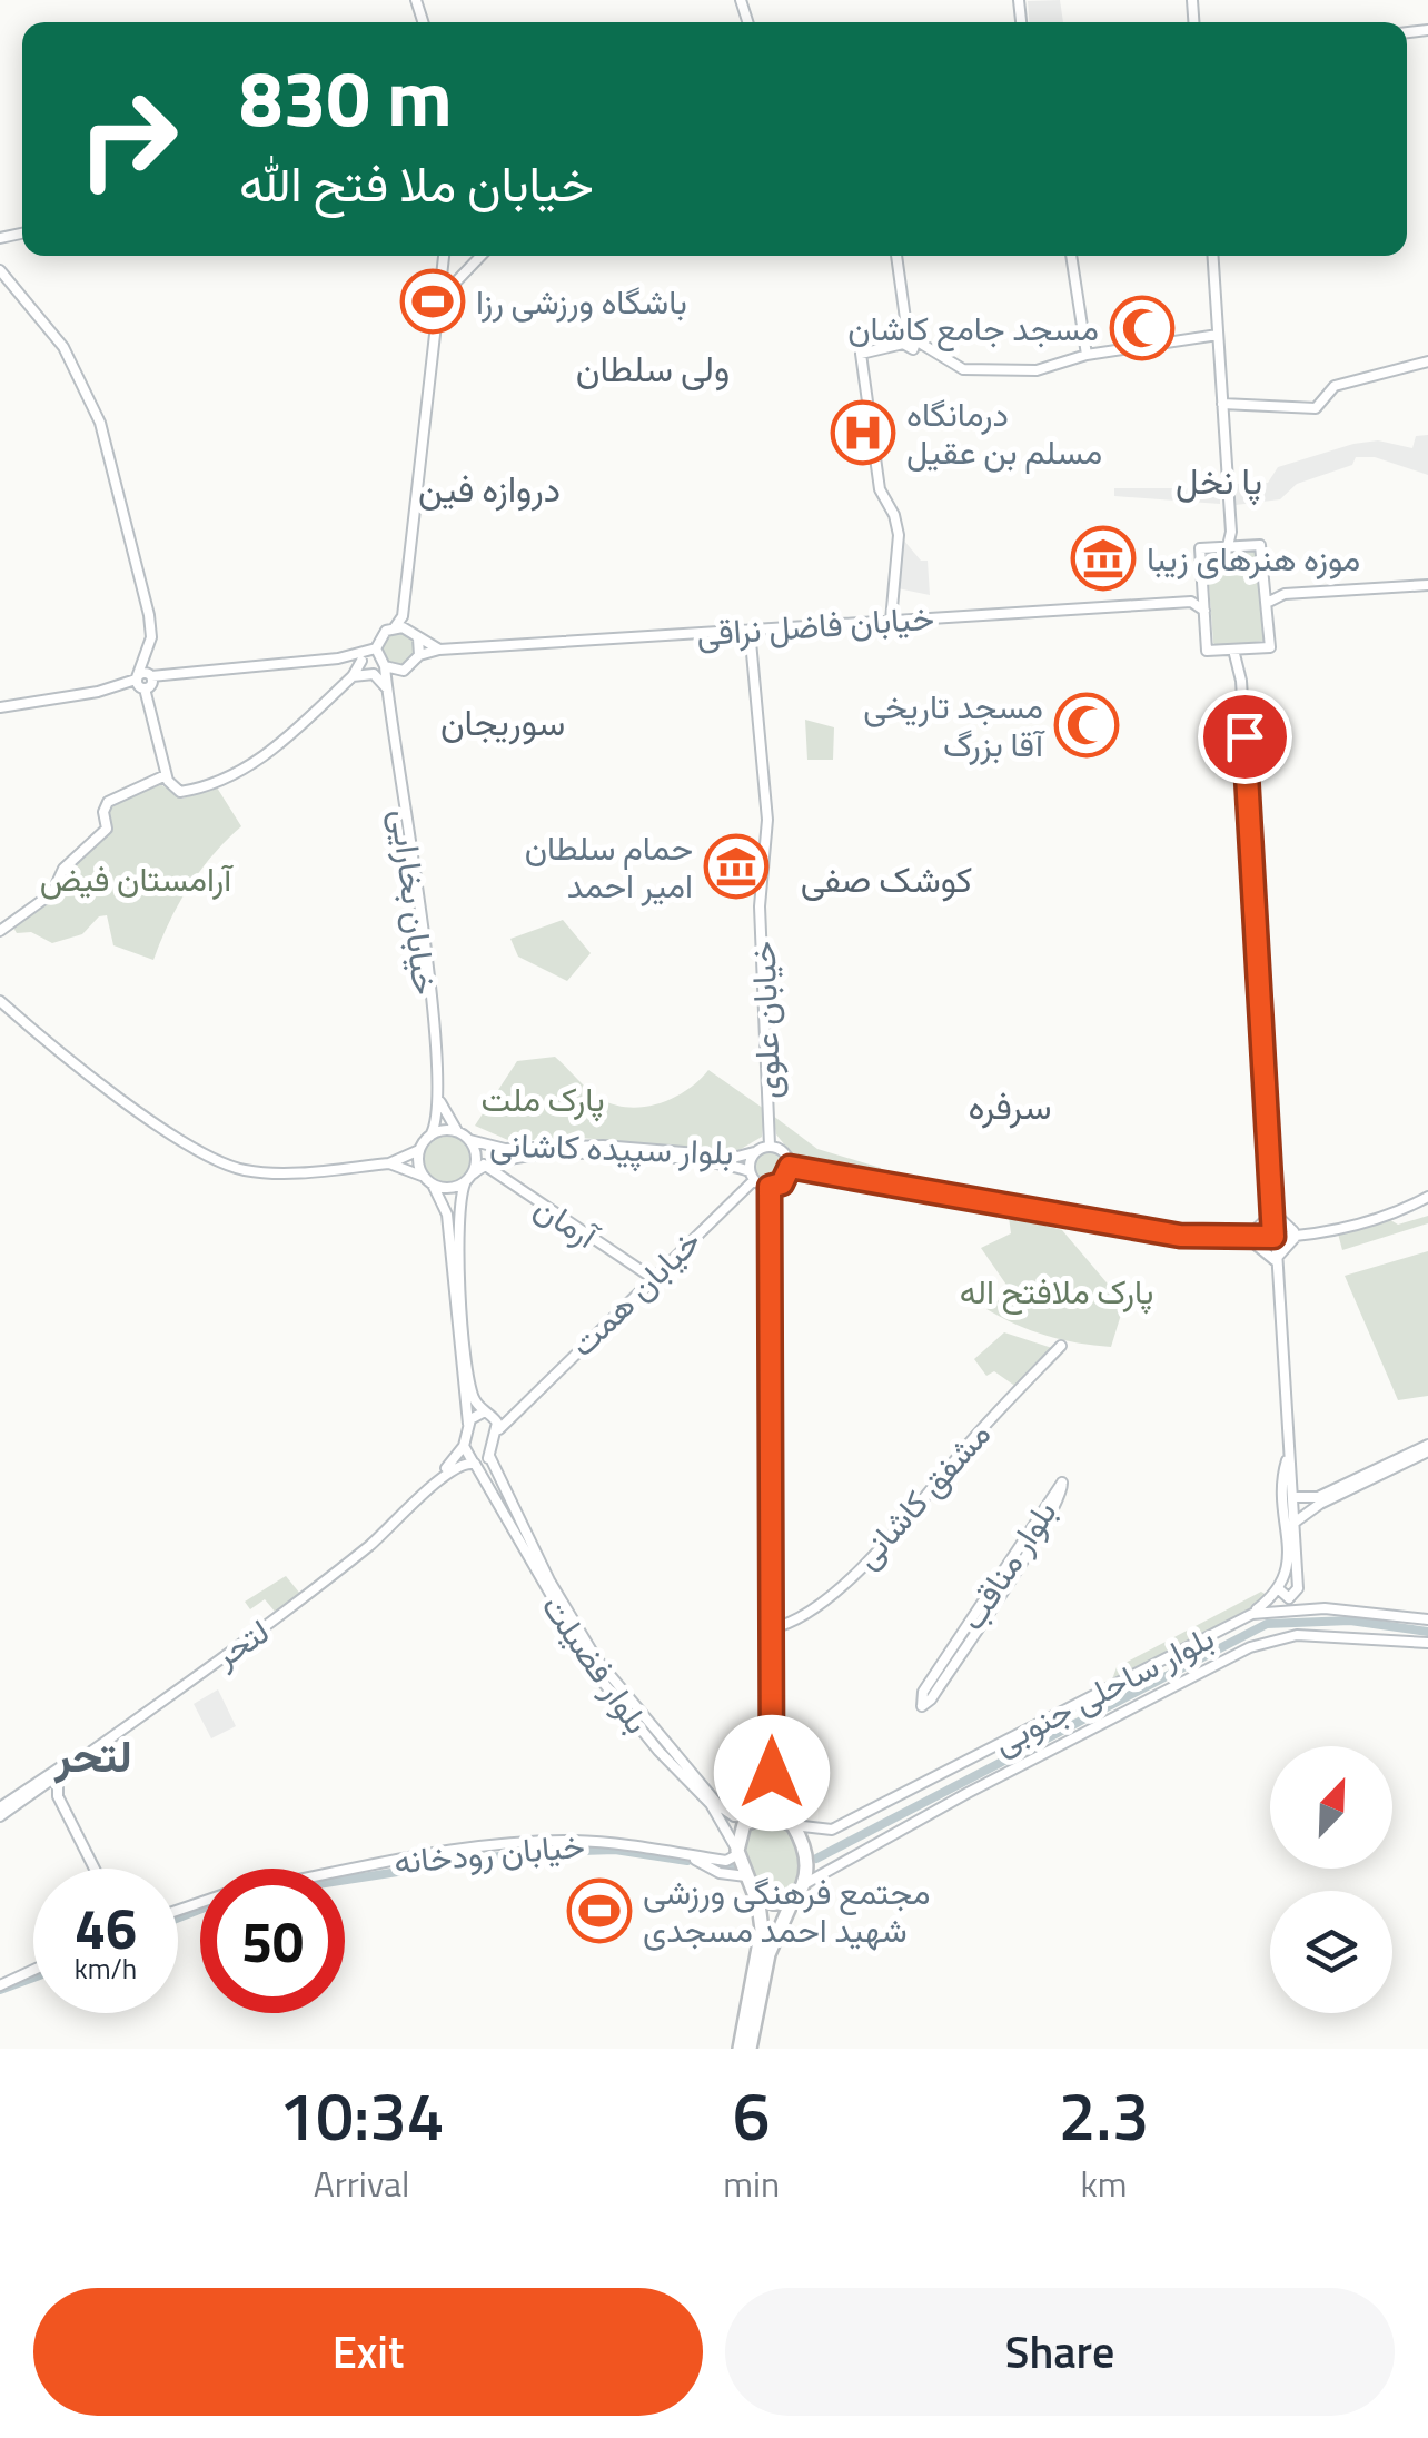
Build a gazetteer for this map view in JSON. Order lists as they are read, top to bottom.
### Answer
{
  "streets": {
    "main road": [
      "خیابان فاضل نراقی",
      "خیابان بخارایی",
      "خیابان علوی",
      "بلوار سپیده کاشانی",
      "آرمان",
      "خیابان همت",
      "مشفق کاشانی",
      "بلوار مناقب",
      "لتحر",
      "بلوار فضیلت",
      "بلوار ساحلی جنوبی",
      "خیابان رودخانه"
    ]
  },
  "crossings": [
    ["خیابان فاضل نراقی", "خیابان بخارایی"],
    ["خیابان فاضل نراقی", "خیابان علوی"],
    ["خیابان بخارایی", "بلوار سپیده کاشانی"],
    ["خیابان علوی", "بلوار سپیده کاشانی"],
    ["خیابان علوی", "خیابان همت"],
    ["بلوار سپیده کاشانی", "آرمان"],
    ["بلوار سپیده کاشانی", "خیابان همت"],
    ["آرمان", "خیابان همت"],
    ["لتحر", "بلوار فضیلت"],
    ["بلوار فضیلت", "بلوار ساحلی جنوبی"]
  ],
  "districts": [
    "ولی سلطان",
    "پا نخل",
    "دروازه فین",
    "سوریجان",
    "کوشک صفی",
    "سرفره",
    "لتحر"
  ],
  "parks": ["آرامستان فیض", "پارک ملت", "پارک ملافتح اله"],
  "places": {
    "sports": ["باشگاه ورزشی رزا", "مجتمع فرهنگی ورزشی شهید احمد مسجدی"],
    "mosque": ["مسجد جامع کاشان", "مسجد تاریخی آقا بزرگ"],
    "hospital": ["درمانگاه مسلم بن عقیل"],
    "museum": ["موزه هنرهای زیبا", "حمام سلطان امیر احمد"]
  },
  "north": "top right",
  "page": {
    "turn": ["830 m", "خیابان ملا فتح الله"],
    "speed": "46 km/h",
    "limit": "50",
    "eta": [
      "10:34",
      "Arrival",
      "6",
      "min",
      "2.3",
      "km"
    ],
    "buttons": ["Exit", "Share"]
  }
}
